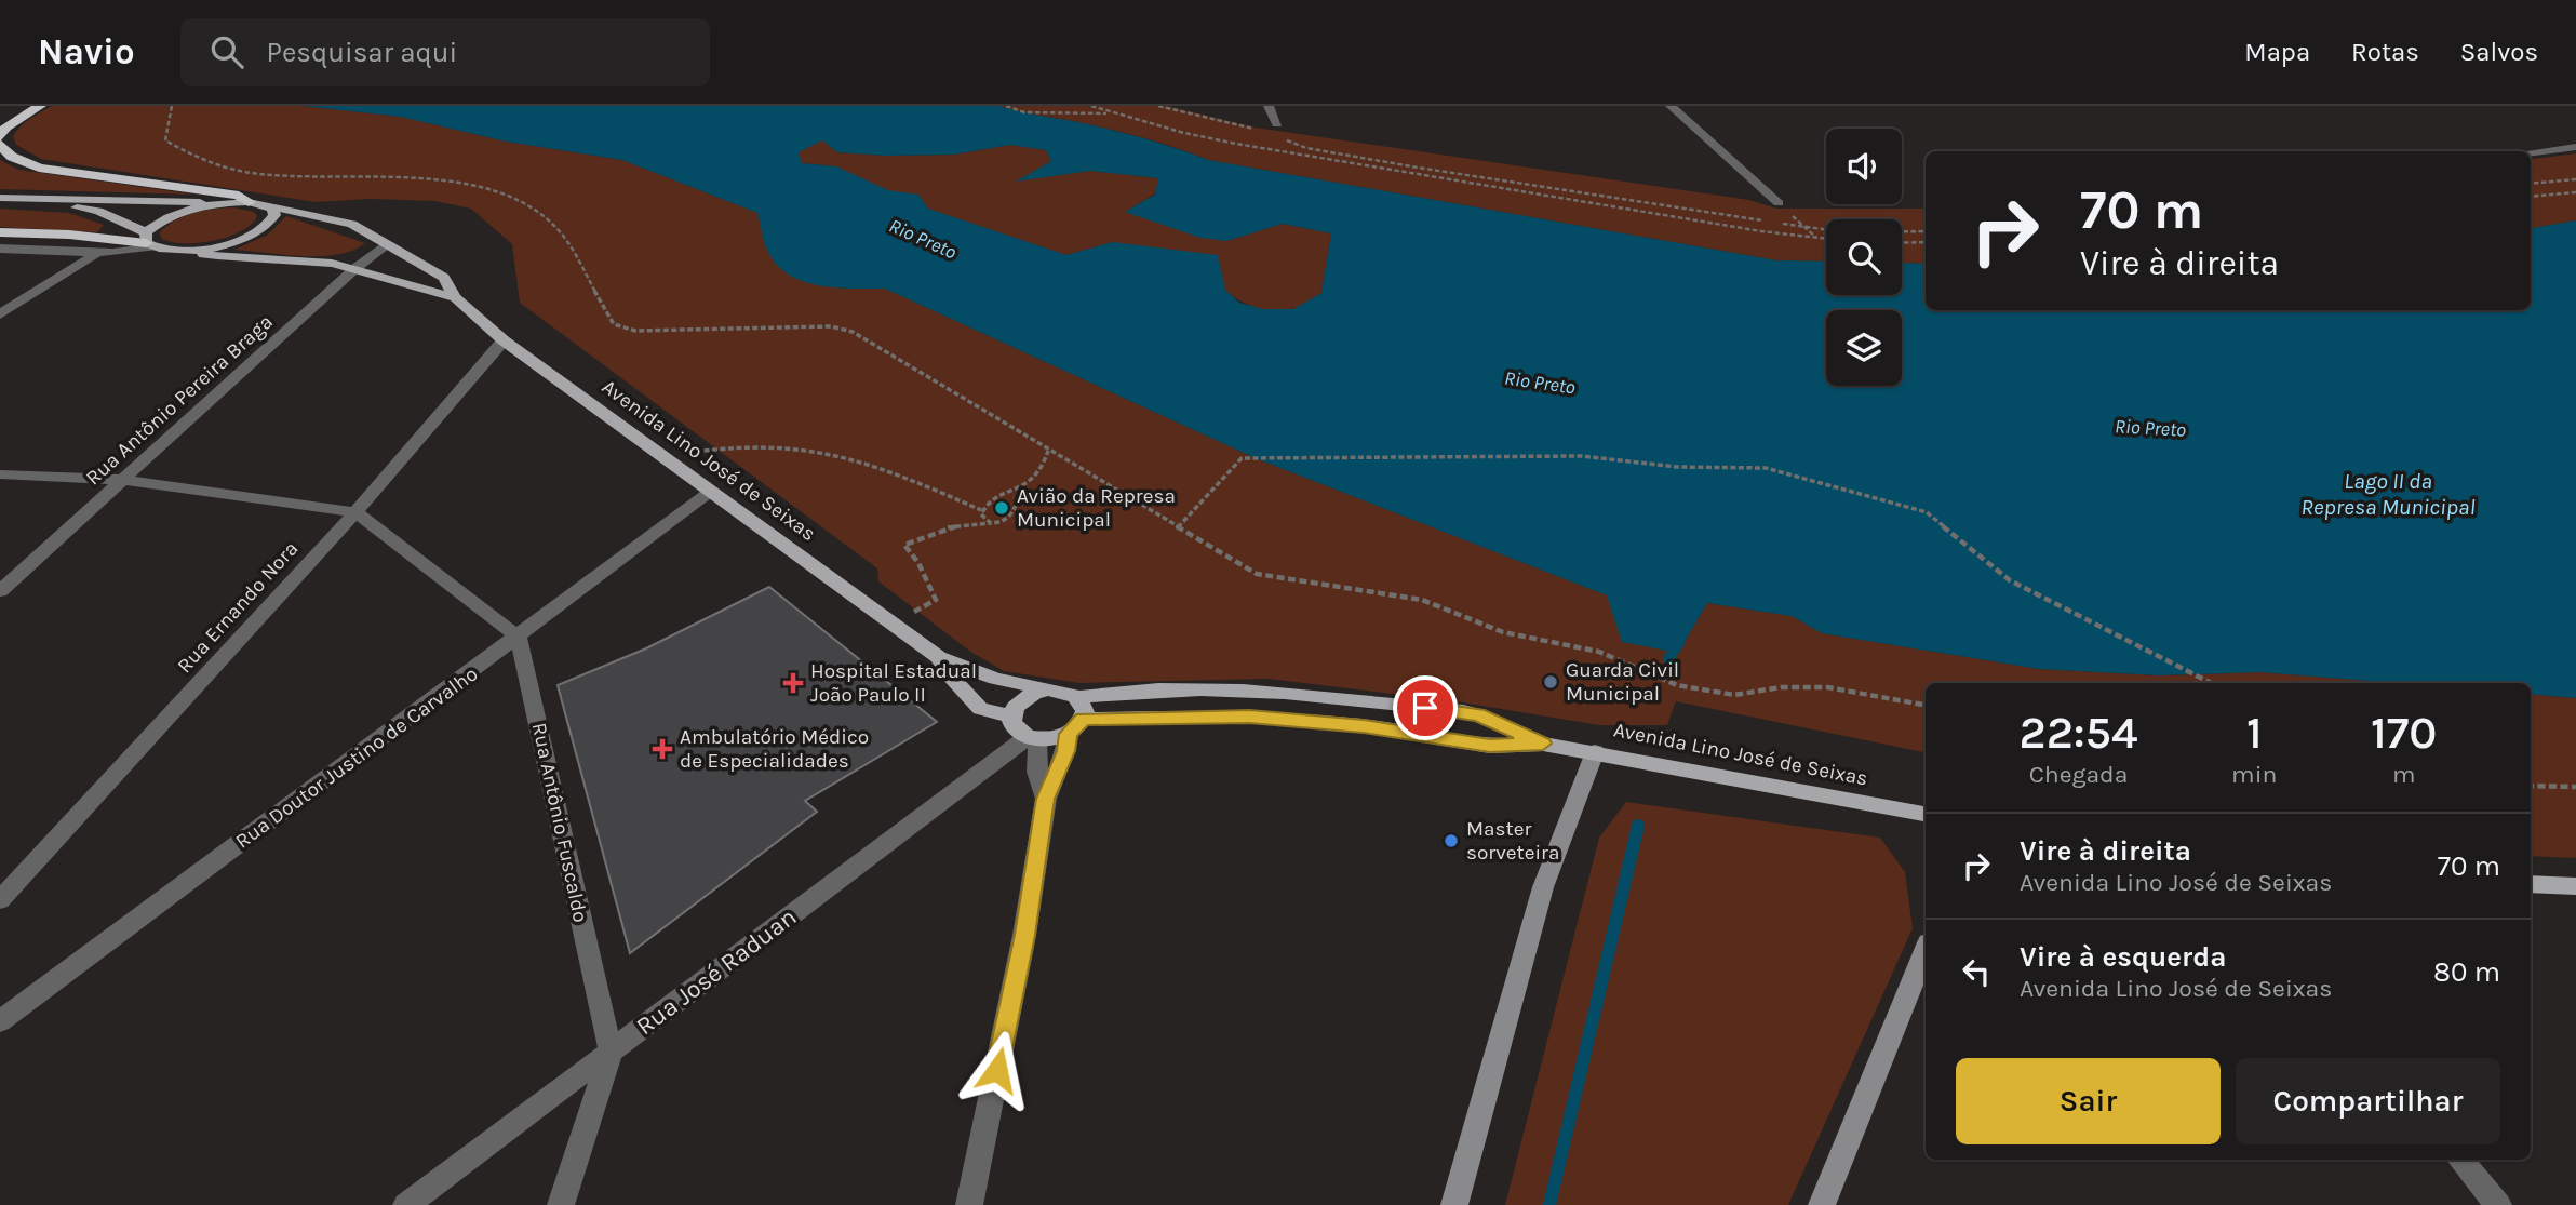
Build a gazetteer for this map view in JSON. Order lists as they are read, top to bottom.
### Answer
{
  "streets": {
    "main road": ["Avenida Lino José de Seixas"],
    "street": [
      "Rua Antônio Pereira Braga",
      "Rua Ernando Nora",
      "Rua Doutor Justino de Carvalho",
      "Rua Antônio Fuscaldo",
      "Rua José Raduan"
    ]
  },
  "crossings": [
    ["Rua Antônio Pereira Braga", "Avenida Lino José de Seixas"],
    ["Avenida Lino José de Seixas", "Rua Ernando Nora"],
    ["Avenida Lino José de Seixas", "Rua Doutor Justino de Carvalho"],
    ["Avenida Lino José de Seixas", "Rua José Raduan"],
    ["Rua Doutor Justino de Carvalho", "Rua Antônio Fuscaldo"],
    ["Rua Antônio Fuscaldo", "Rua José Raduan"]
  ],
  "water": ["Rio Preto", "Lago II da Represa Municipal"],
  "places": {
    "other": ["Avião da Represa Municipal", "Guarda Civil Municipal", "Master sorveteira"],
    "health": ["Hospital Estadual João Paulo II", "Ambulatório Médico de Especialidades"]
  },
  "page": {
    "header": "Navio",
    "search": "Pesquisar aqui",
    "nav": ["Mapa", "Rotas", "Salvos"],
    "turn": ["70 m", "Vire à direita"],
    "eta": [
      "22:54",
      "Chegada",
      "1",
      "min",
      "170",
      "m"
    ],
    "list": [
      {
        "name": "Vire à direita",
        "note": "Avenida Lino José de Seixas",
        "value": "70 m"
      },
      {
        "name": "Vire à esquerda",
        "note": "Avenida Lino José de Seixas",
        "value": "80 m"
      }
    ],
    "buttons": ["Sair", "Compartilhar"]
  }
}
